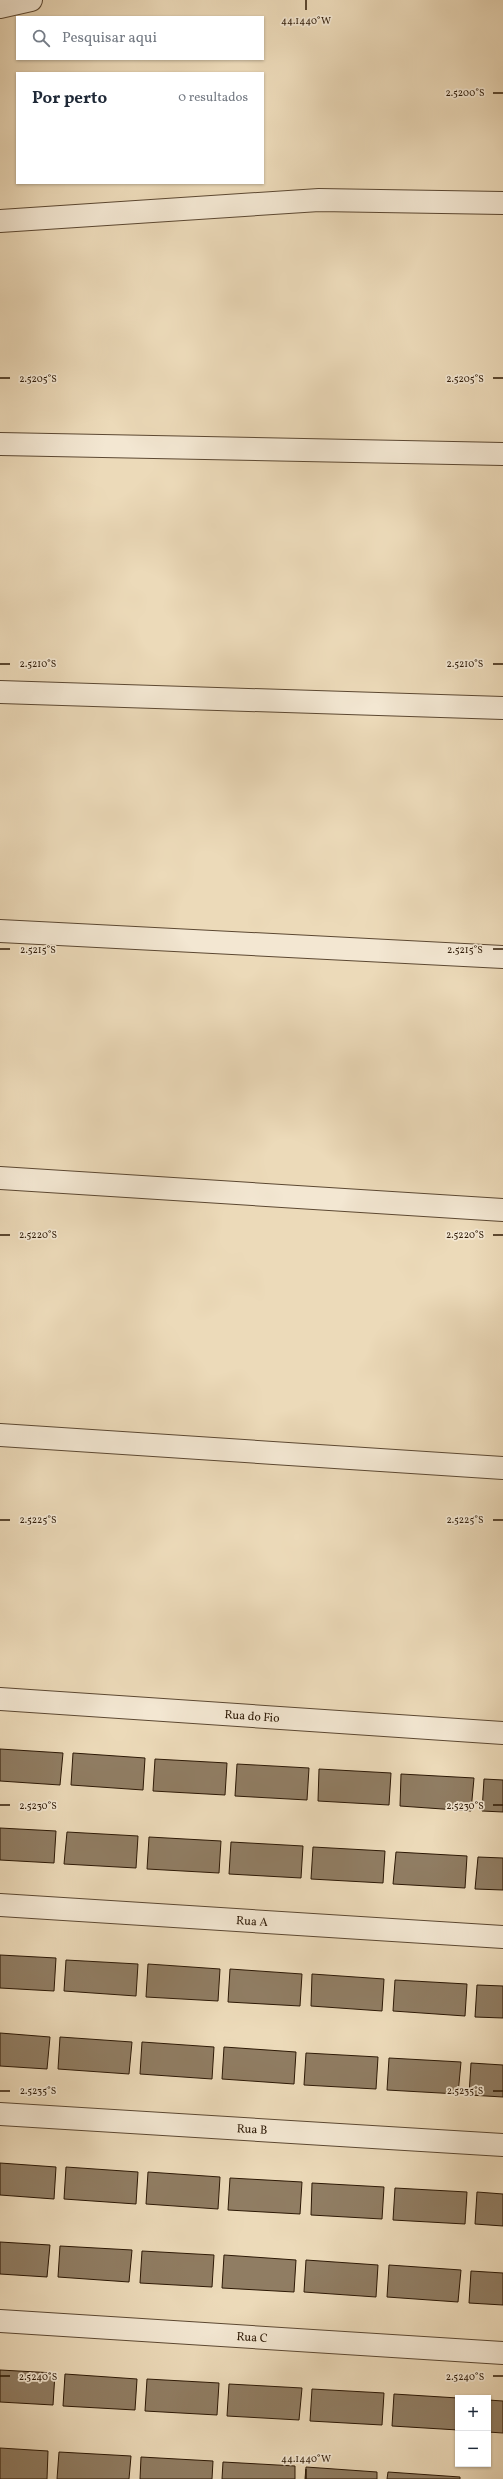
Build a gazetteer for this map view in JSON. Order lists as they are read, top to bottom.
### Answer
{
  "streets": {
    "street": [
      "Rua do Fio",
      "Rua A",
      "Rua B",
      "Rua C"
    ]
  },
  "page": {
    "search": "Pesquisar aqui",
    "heading": ["Por perto", "0 resultados"],
    "map_buttons": ["+", "−"]
  },
  "coordinates": [
    "44.1440°W",
    "2.5200°S",
    "2.5205°S",
    "2.5210°S",
    "2.5215°S",
    "2.5220°S",
    "2.5225°S",
    "2.5230°S",
    "2.5235°S",
    "2.5240°S"
  ]
}
